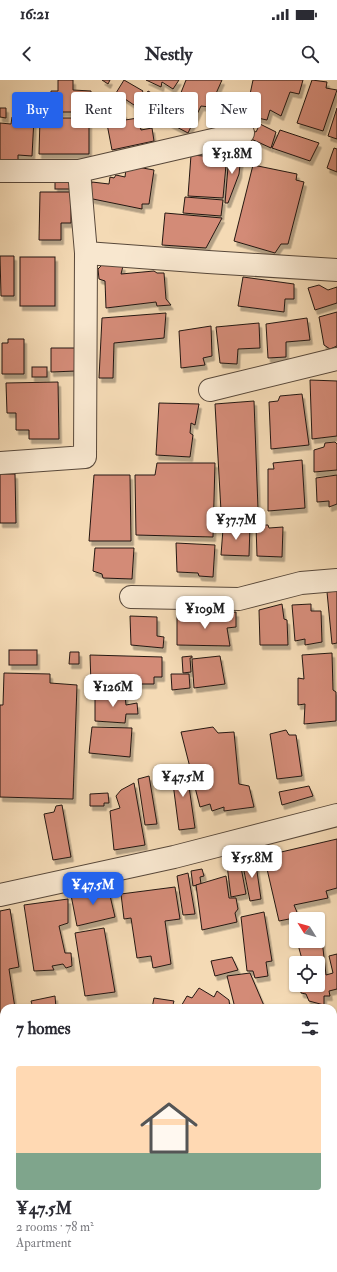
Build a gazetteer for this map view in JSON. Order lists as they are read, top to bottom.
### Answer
{
  "north": "top left",
  "page": {
    "status": "16:21",
    "header": "Nestly",
    "chip": [
      "Buy",
      "Rent",
      "Filters",
      "New"
    ],
    "price": [
      "¥31.8M",
      "¥37.7M",
      "¥109M",
      "¥126M",
      "¥47.5M",
      "¥55.8M",
      "¥47.5M"
    ],
    "heading": "7 homes",
    "list": [
      {
        "name": "¥47.5M",
        "note": "2 rooms · 78 m² · Apartment"
      }
    ]
  }
}
